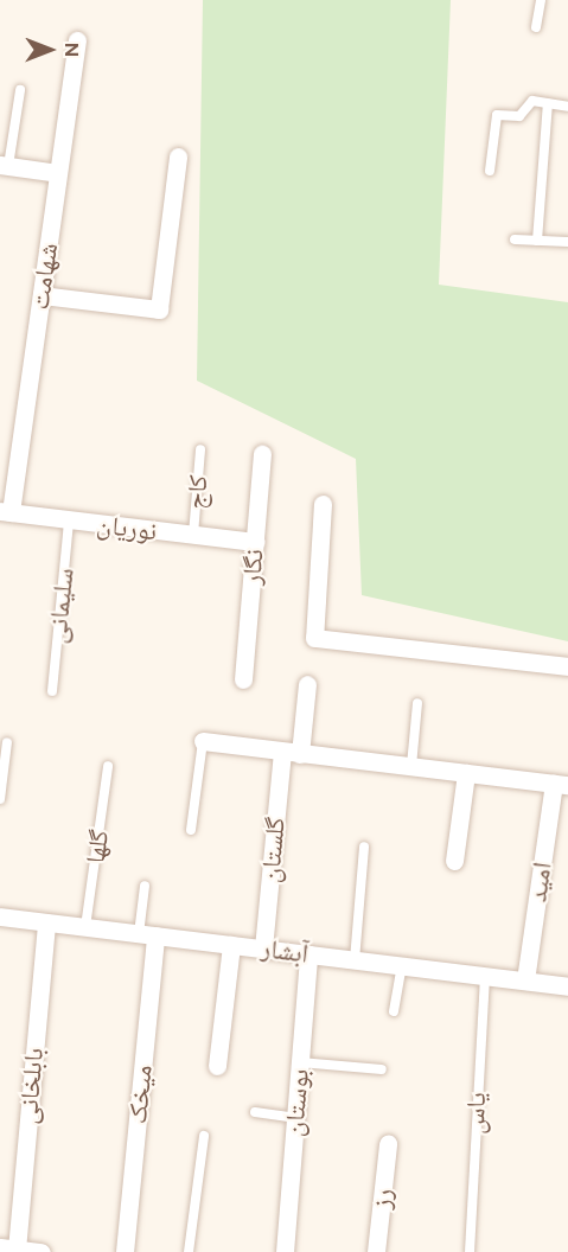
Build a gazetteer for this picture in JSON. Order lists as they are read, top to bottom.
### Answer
{
  "streets": {
    "street": [
      "شهامت",
      "نوریان",
      "نگار",
      "گلستان",
      "امید",
      "آبشار",
      "بابلخانی",
      "میخک",
      "بوستان",
      "رز"
    ],
    "lane": [
      "کاج",
      "سلیمانی",
      "گلها",
      "یاس"
    ]
  },
  "crossings": [
    ["شهامت", "نوریان"],
    ["کاج", "نوریان"],
    ["نوریان", "نگار"],
    ["نوریان", "سلیمانی"],
    ["گلها", "آبشار"],
    ["گلستان", "آبشار"],
    ["امید", "آبشار"],
    ["آبشار", "بابلخانی"],
    ["آبشار", "میخک"],
    ["آبشار", "بوستان"],
    ["آبشار", "یاس"]
  ],
  "north": "right"
}
